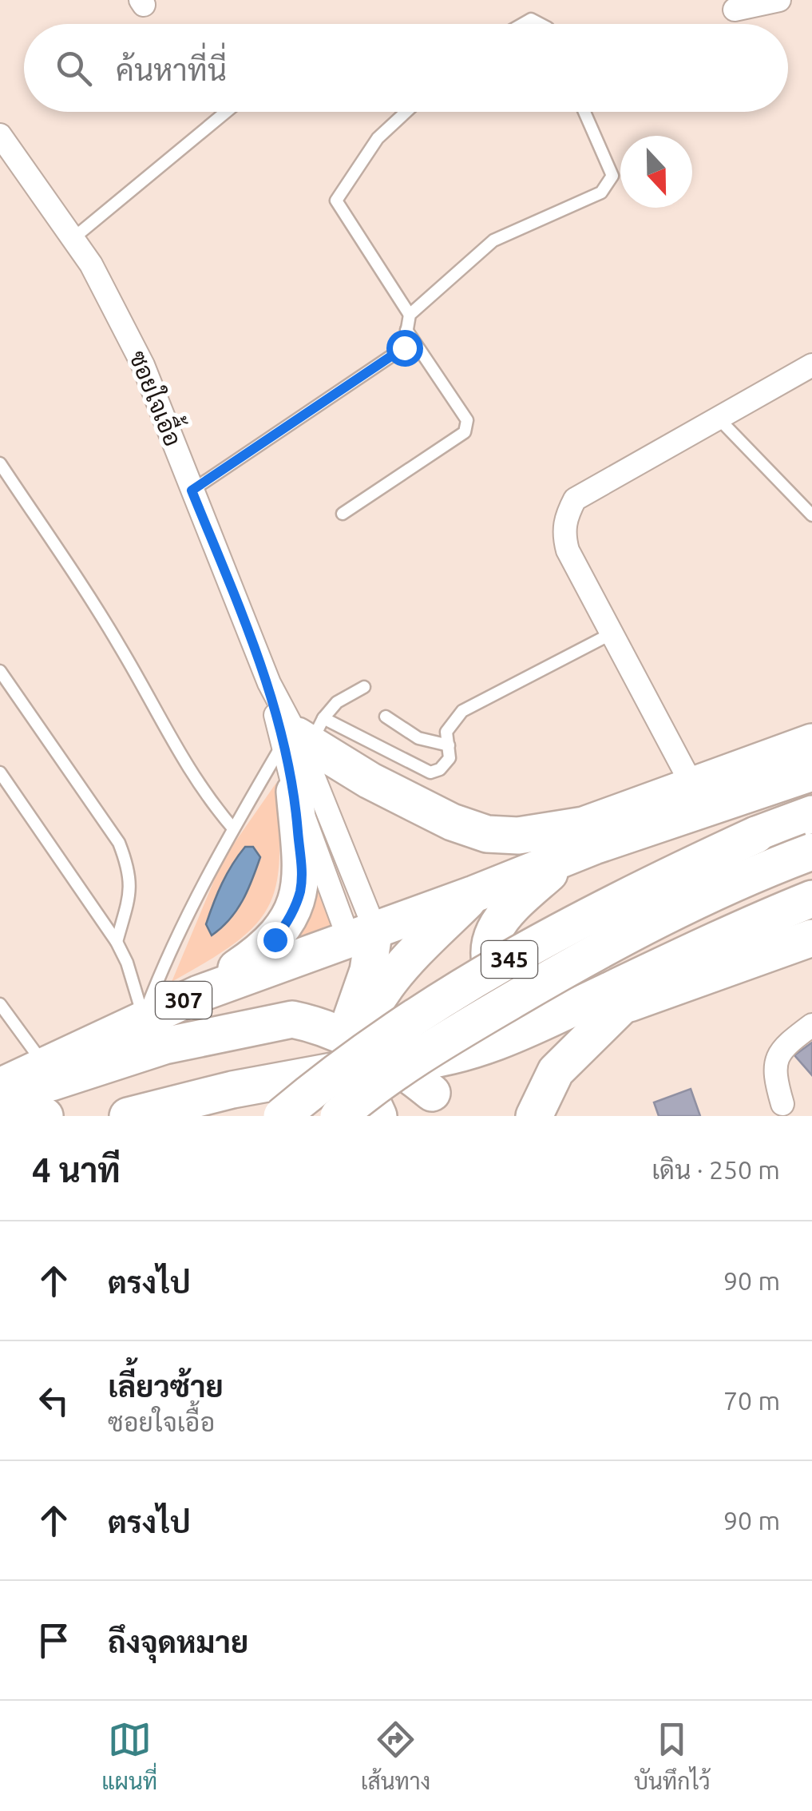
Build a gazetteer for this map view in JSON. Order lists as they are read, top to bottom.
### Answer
{
  "streets": {
    "main road": ["345", "307"],
    "street": ["ซอยใจเอื้อ"]
  },
  "north": "bottom",
  "page": {
    "search": "ค้นหาที่นี่",
    "heading": ["4 นาที", "เดิน · 250 m"],
    "list": [
      ["ตรงไป", "90 m"],
      ["เลี้ยวซ้าย", "ซอยใจเอื้อ", "70 m"],
      ["ตรงไป", "90 m"],
      "ถึงจุดหมาย"
    ],
    "nav": ["แผนที่", "เส้นทาง", "บันทึกไว้"]
  }
}
